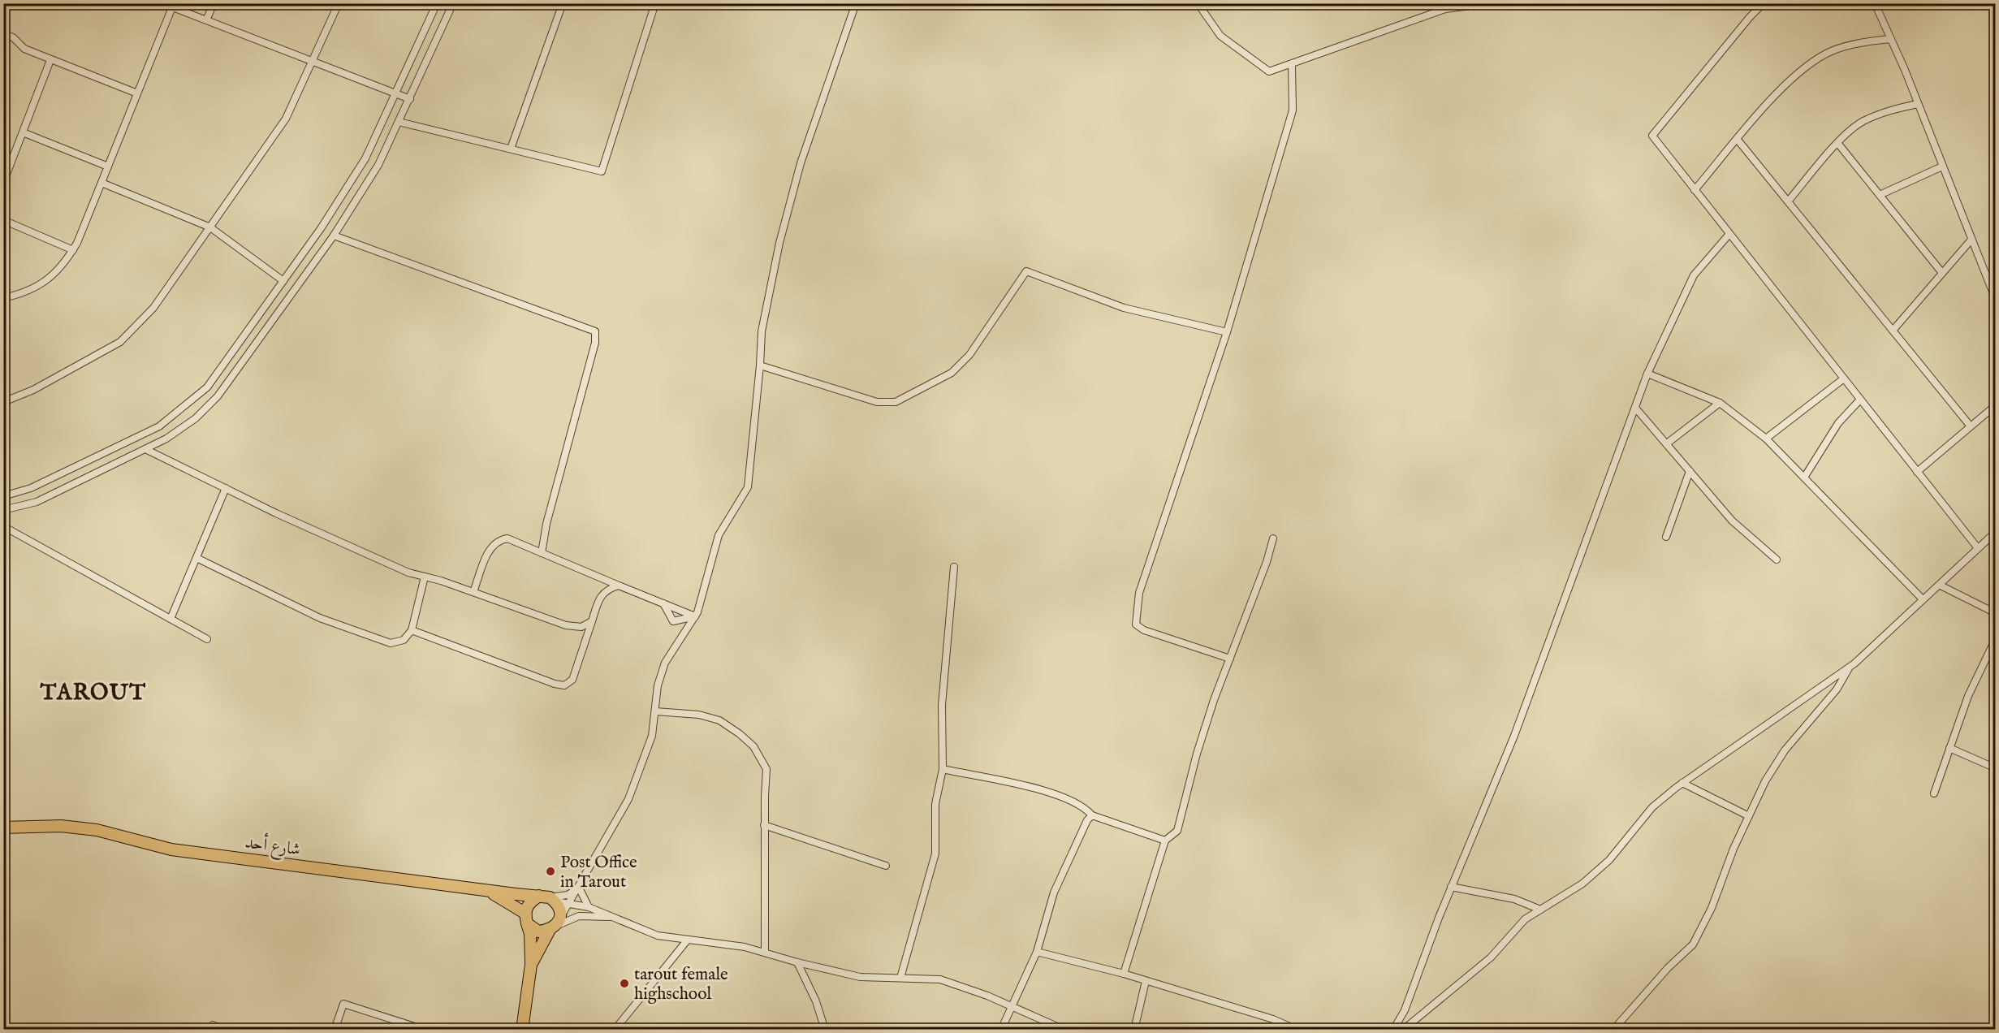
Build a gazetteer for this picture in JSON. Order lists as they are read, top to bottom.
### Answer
{
  "streets": {
    "main road": ["شارع أحد"]
  },
  "districts": ["TAROUT"],
  "places": ["Post Office in Tarout", "tarout female highschool"]
}
